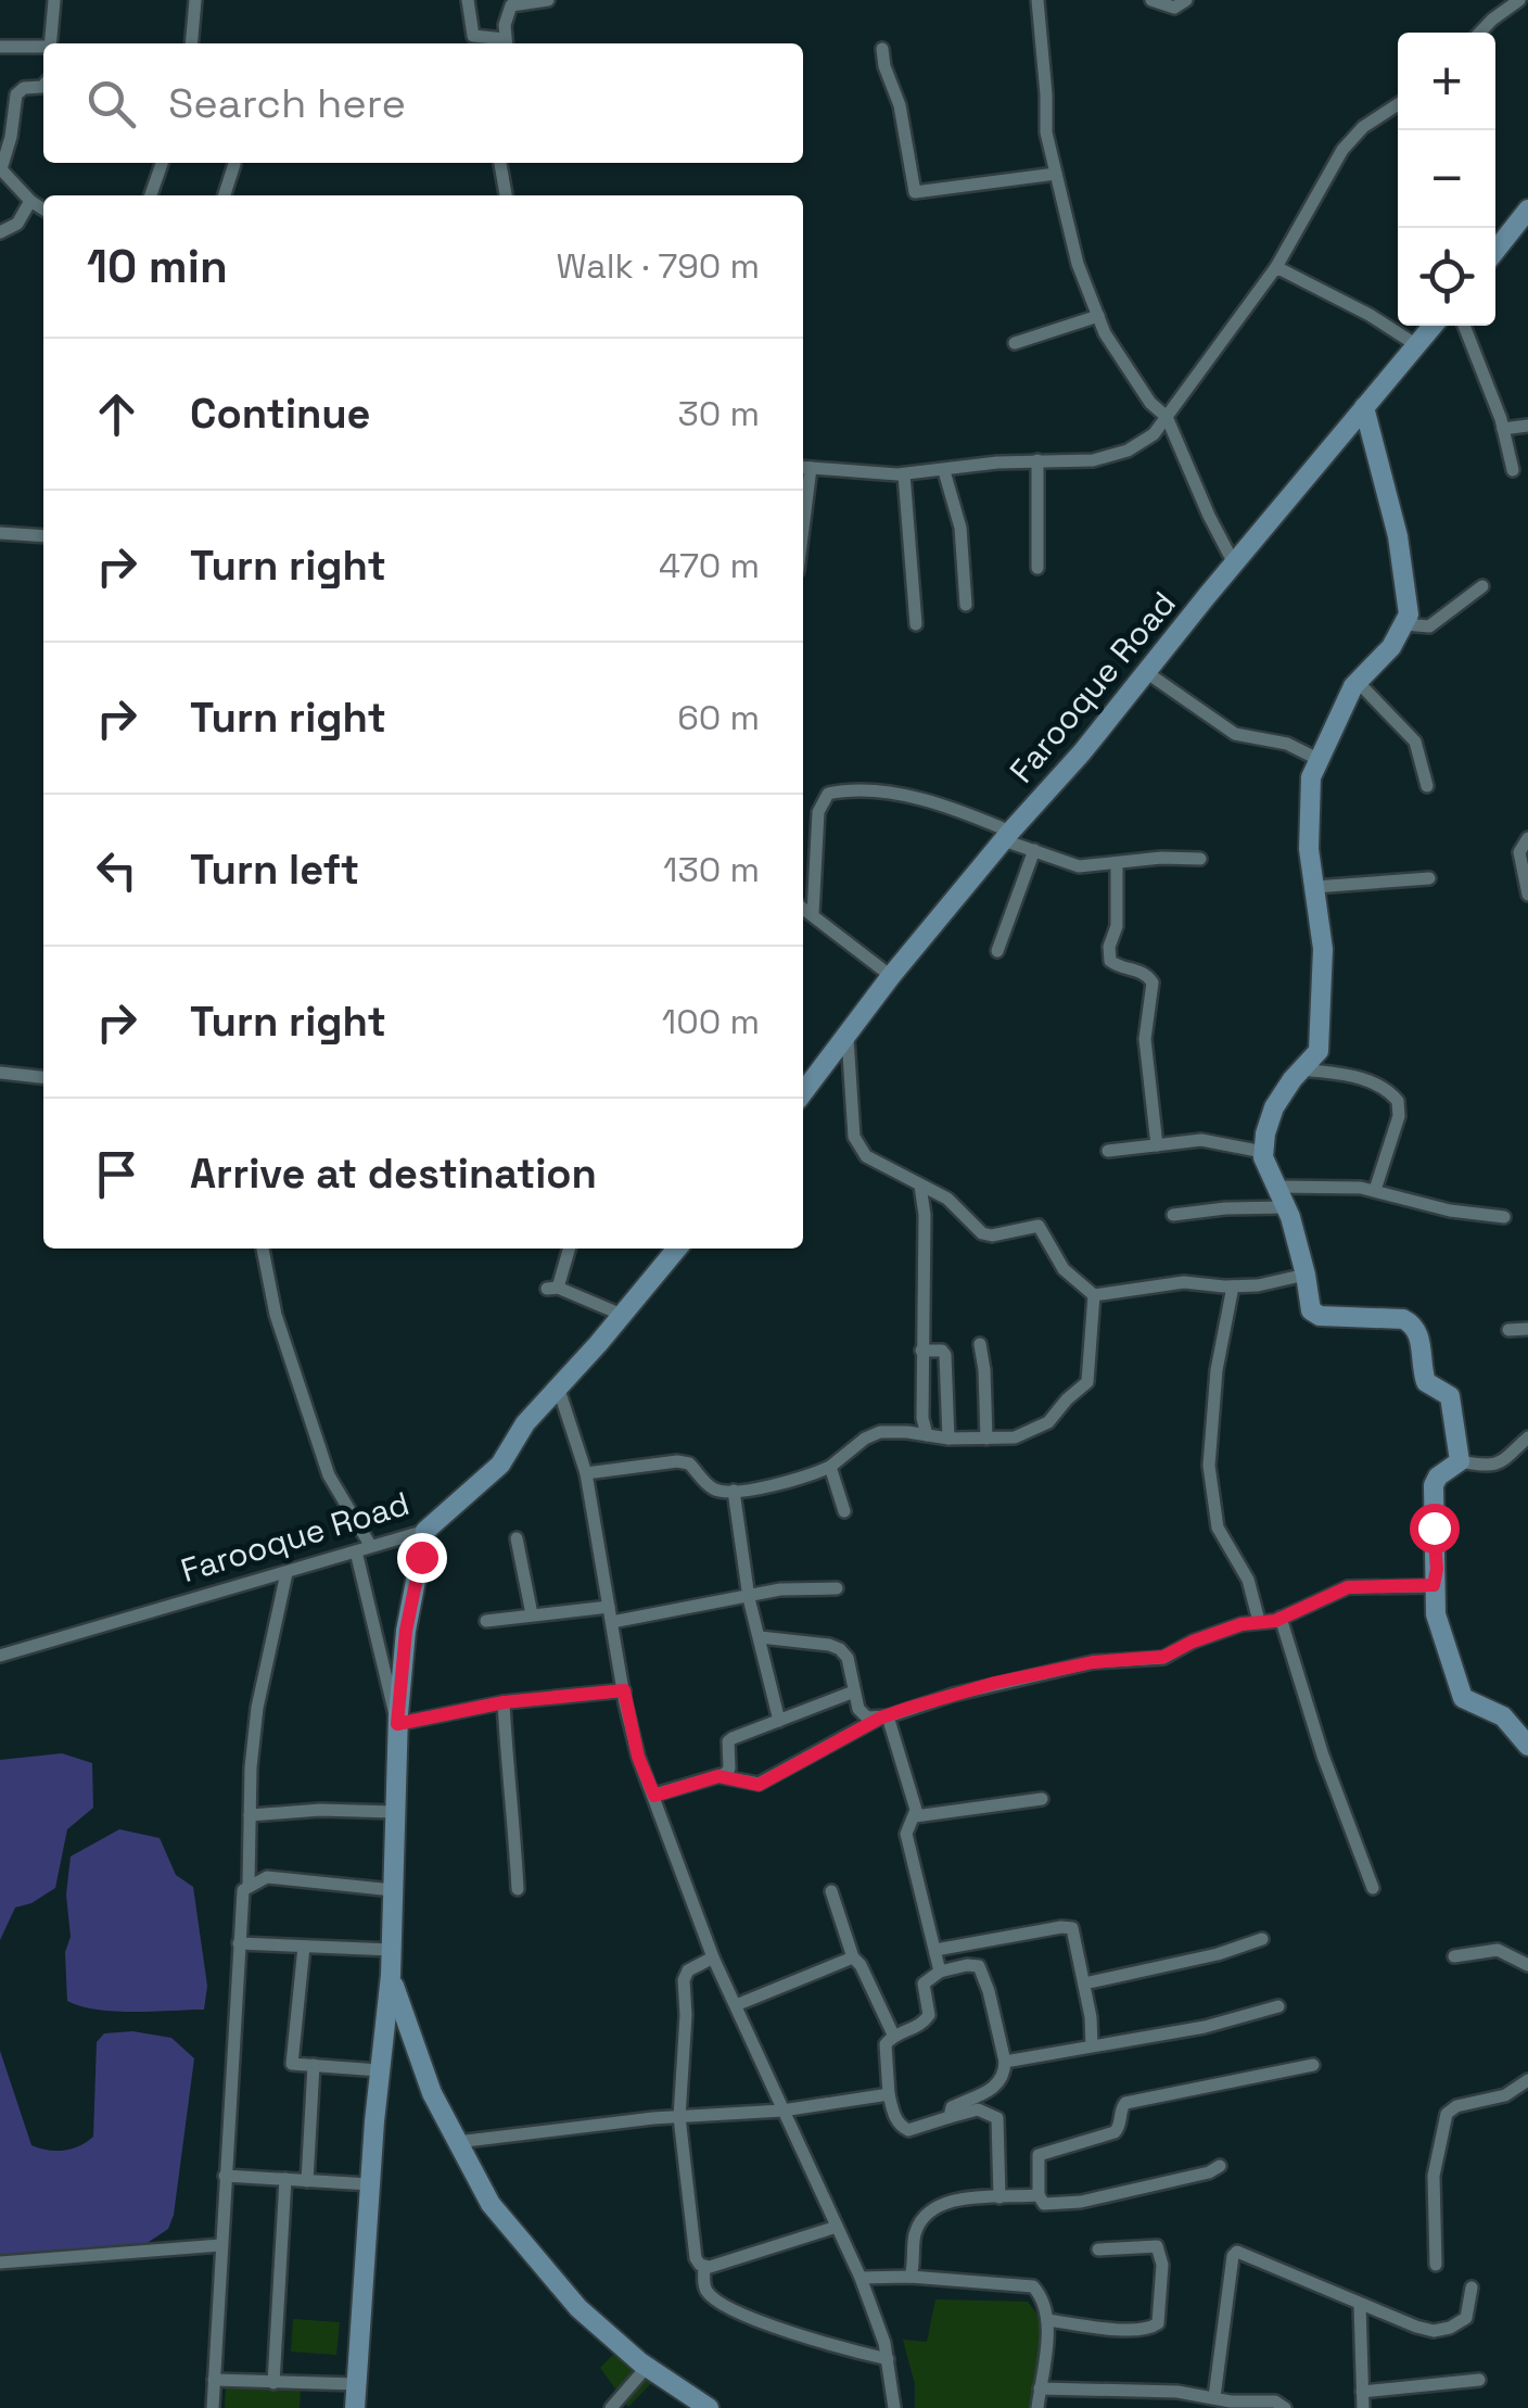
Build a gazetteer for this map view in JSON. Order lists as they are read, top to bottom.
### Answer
{
  "streets": {
    "main road": ["Farooque Road"]
  },
  "page": {
    "map_buttons": ["+", "−"],
    "search": "Search here",
    "heading": ["10 min", "Walk · 790 m"],
    "list": [
      ["Continue", "30 m"],
      ["Turn right", "470 m"],
      ["Turn right", "60 m"],
      ["Turn left", "130 m"],
      ["Turn right", "100 m"],
      "Arrive at destination"
    ]
  }
}
